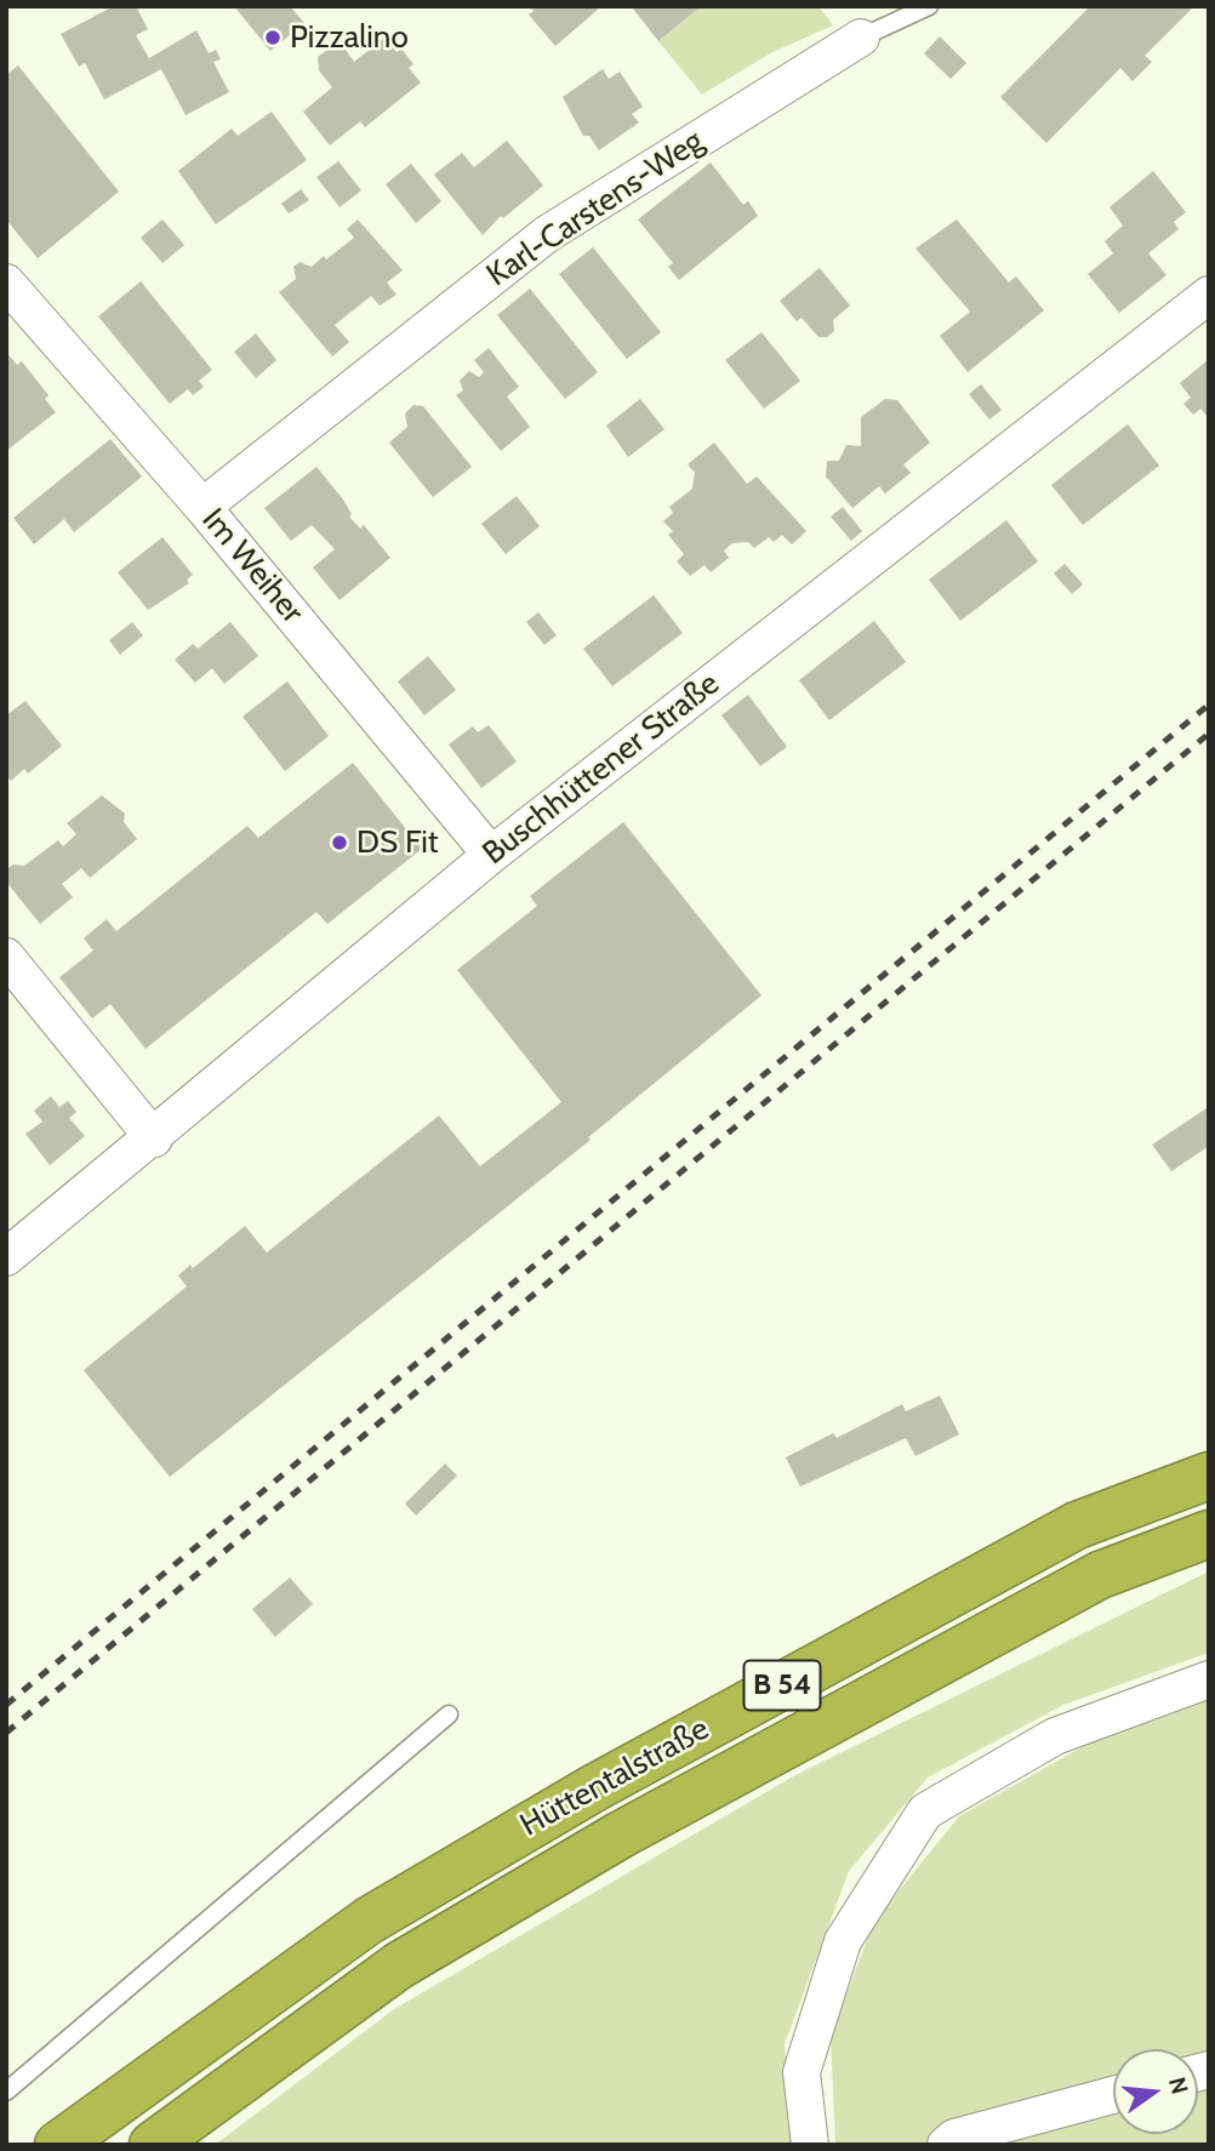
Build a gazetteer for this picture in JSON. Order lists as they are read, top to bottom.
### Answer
{
  "streets": {
    "highway": ["B 54", "Hüttentalstraße"],
    "street": ["Karl-Carstens-Weg", "Im Weiher", "Buschhüttener Straße"]
  },
  "crossings": [
    ["Karl-Carstens-Weg", "Im Weiher"],
    ["Im Weiher", "Buschhüttener Straße"]
  ],
  "places": ["Pizzalino", "DS Fit"],
  "north": "right"
}
